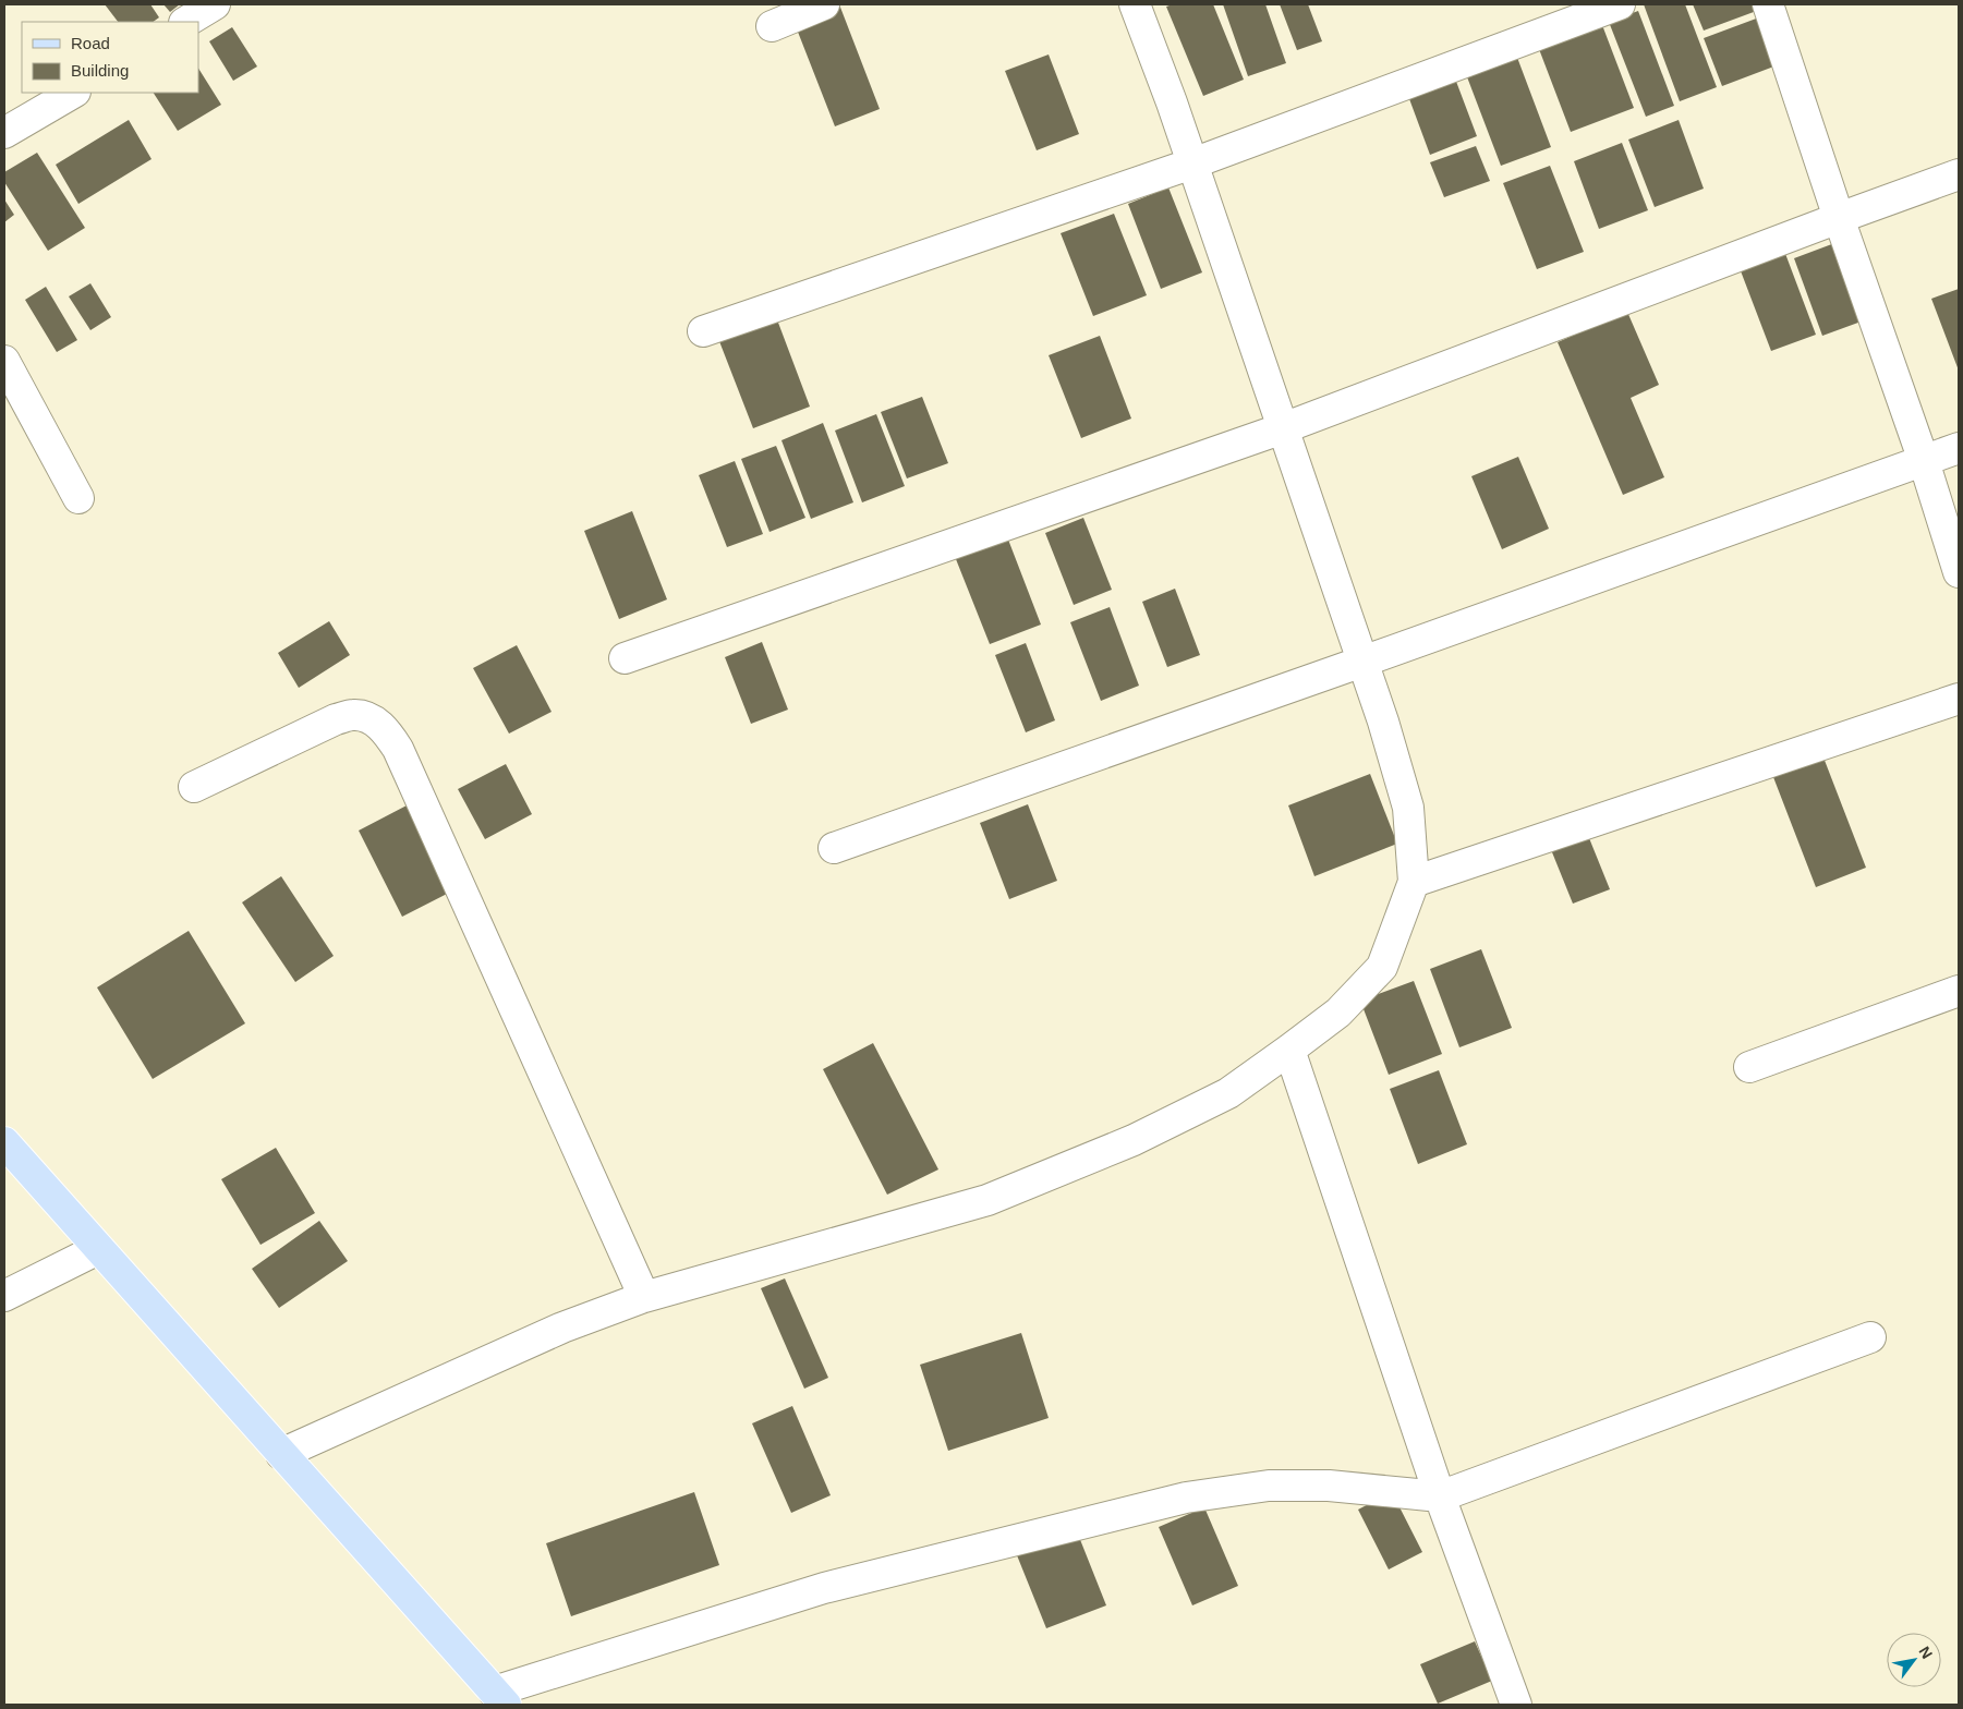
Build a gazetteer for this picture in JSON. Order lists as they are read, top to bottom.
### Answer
{
  "legend": ["Road", "Building"],
  "north": "top right"
}
